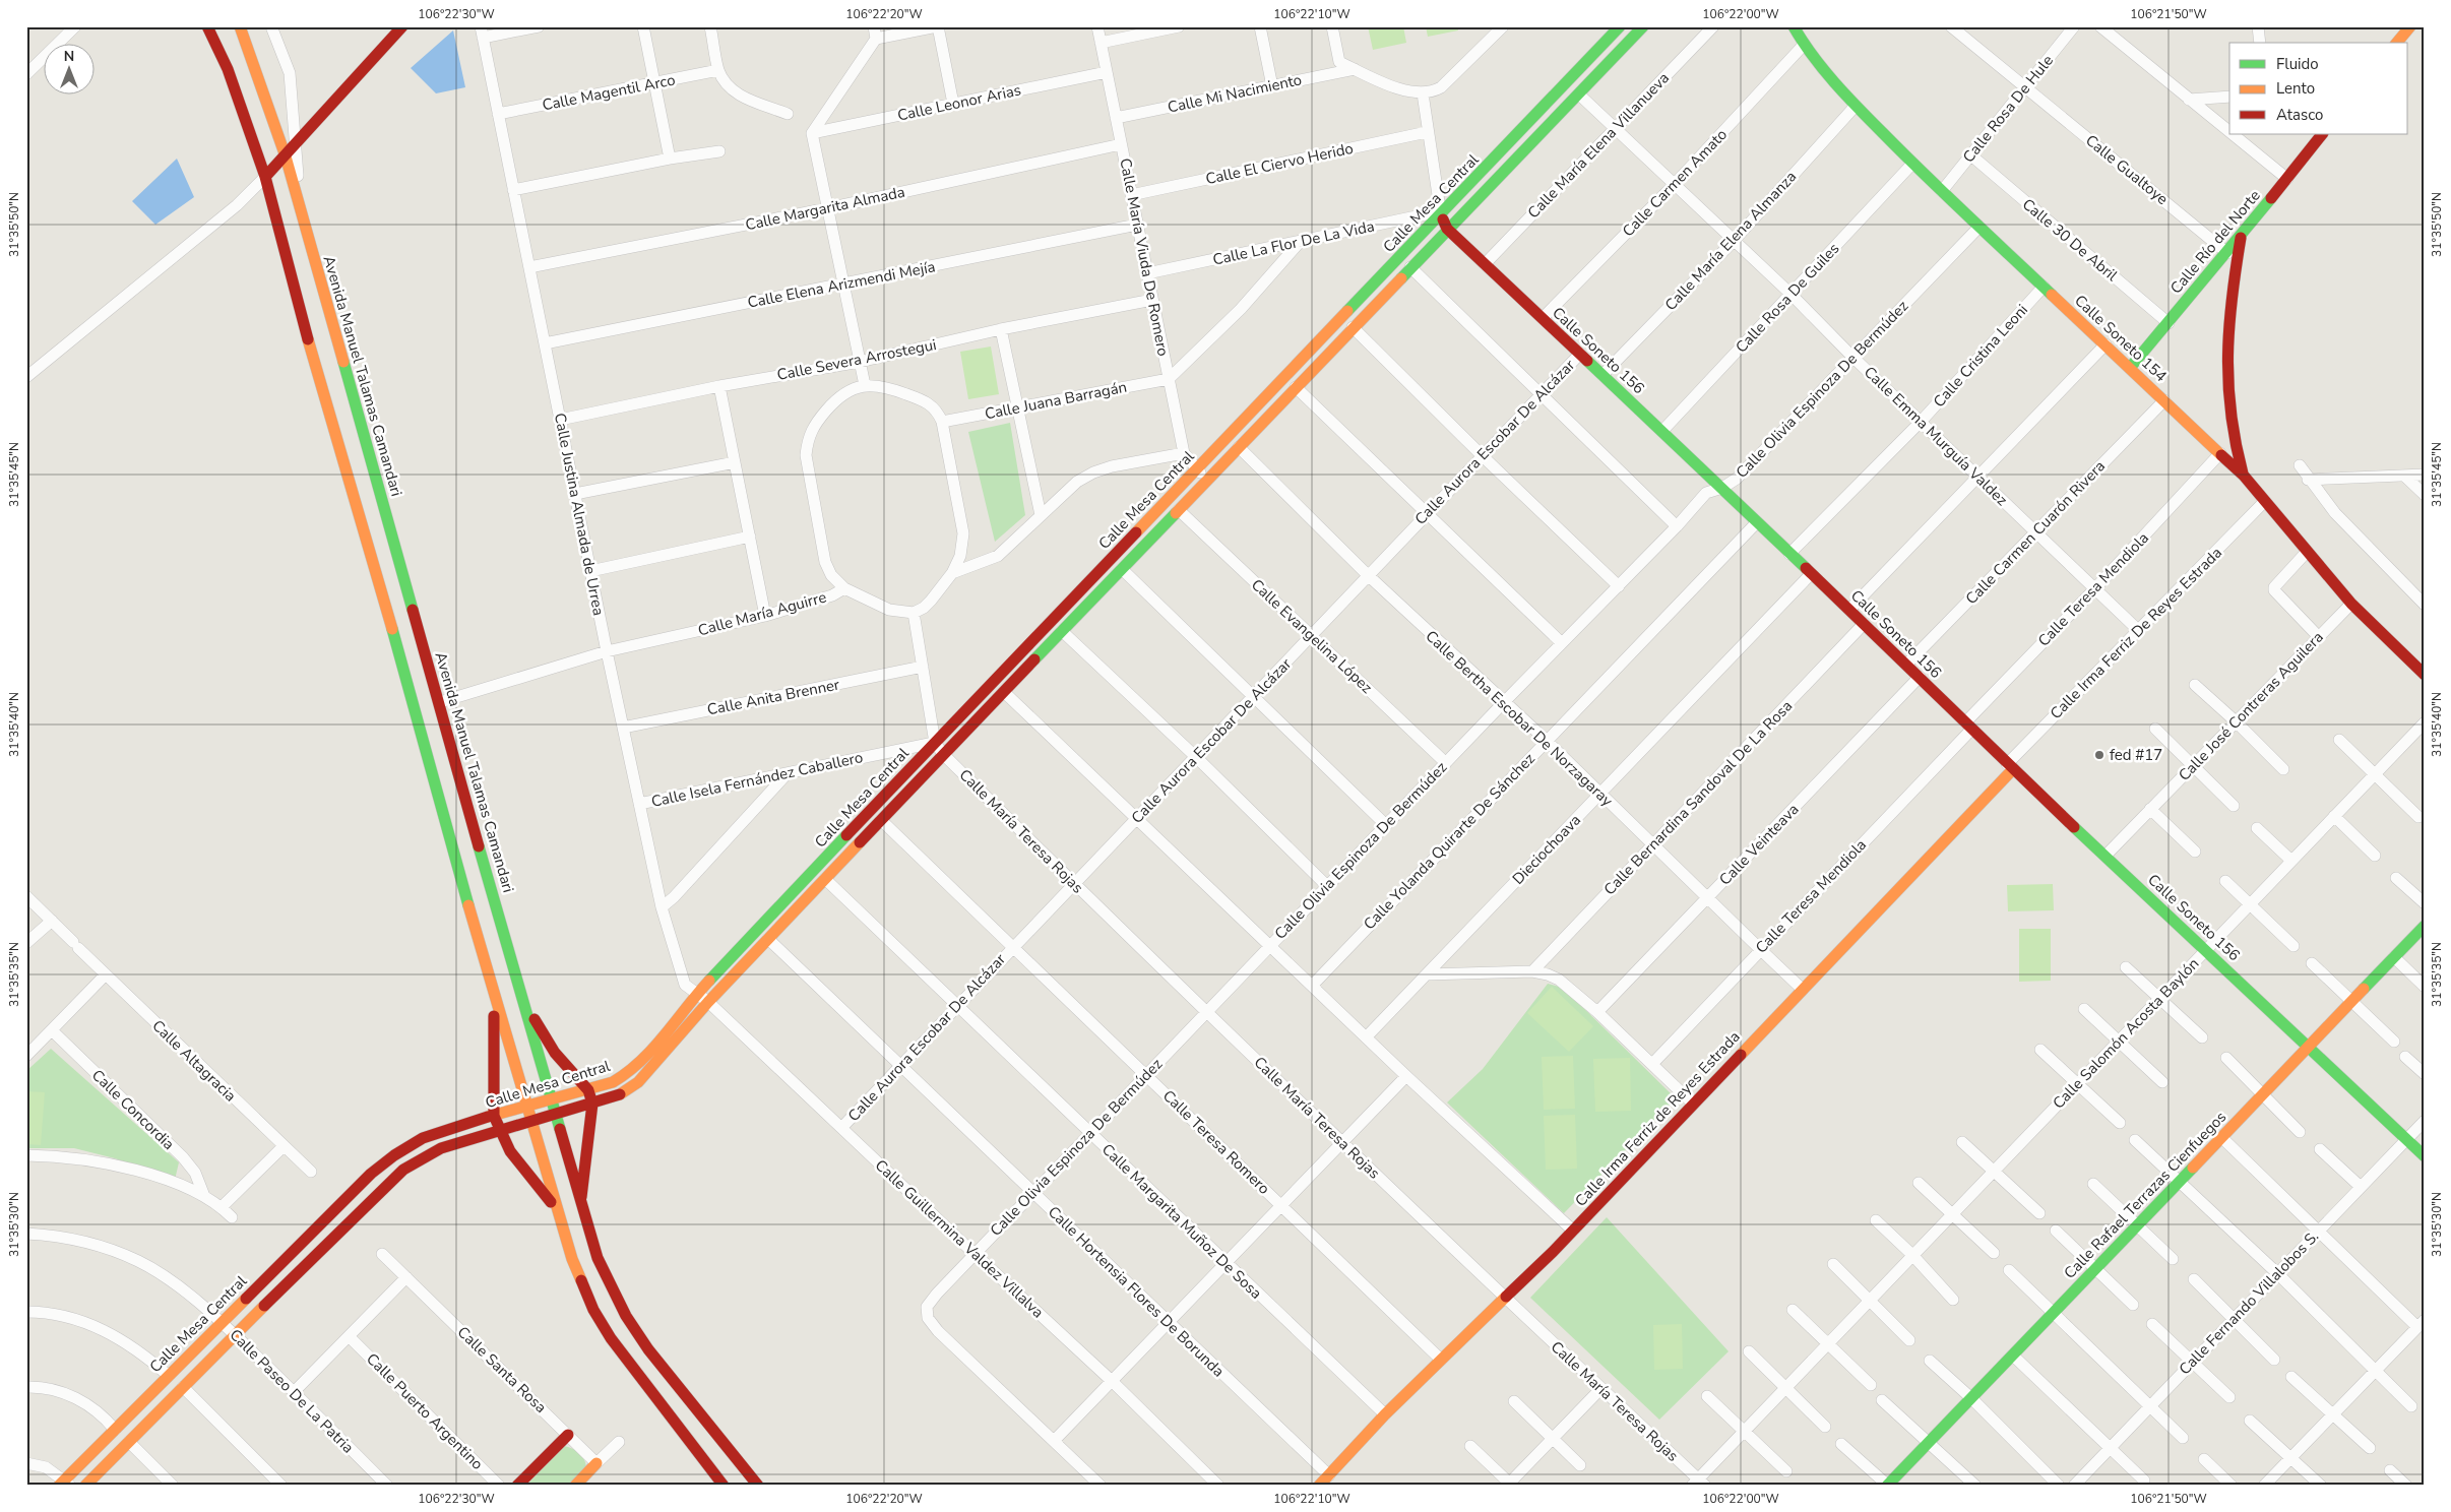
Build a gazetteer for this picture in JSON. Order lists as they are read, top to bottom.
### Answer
{
  "streets": {
    "main road": [
      "Calle Mesa Central",
      "Calle Río del Norte",
      "Calle Soneto 154",
      "Calle Soneto 156",
      "Avenida Manuel Talamas Camandari",
      "Calle Irma Ferriz de Reyes Estrada",
      "Calle Rafael Terrazas Cienfuegos"
    ],
    "street": [
      "Calle Magentil Arco",
      "Calle Mi Nacimiento",
      "Calle Leonor Arias",
      "Calle Rosa De Hule",
      "Calle María Elena Villanueva",
      "Calle El Ciervo Herido",
      "Calle Gualtoye",
      "Calle Carmen Amato",
      "Calle Margarita Almada",
      "Calle 30 De Abril",
      "Calle María Elena Almanza",
      "Calle La Flor De La Vida",
      "Calle María Viuda De Romero",
      "Calle Elena Arizmendi Mejía",
      "Calle Rosa De Guiles",
      "Calle Cristina Leoni",
      "Calle Severa Arrostegui",
      "Calle Olivia Espinoza De Bermúdez",
      "Calle Juana Barragán",
      "Calle Emma Murguía Valdez",
      "Calle Aurora Escobar De Alcázar",
      "Calle Justina Almada de Urrea",
      "Calle Carmen Cuarón Rivera",
      "Calle Teresa Mendiola",
      "Calle María Aguirre",
      "Calle Irma Ferriz De Reyes Estrada",
      "Calle Evangelina López",
      "Calle Anita Brenner",
      "Calle José Contreras Aguilera",
      "Calle Bertha Escobar De Norzagaray",
      "Calle Isela Fernández Caballero",
      "Calle Bernardina Sandoval De La Rosa",
      "Calle María Teresa Rojas",
      "Calle Yolanda Quirarte De Sánchez",
      "Calle Veinteava",
      "Dieciochoava",
      "Calle Salomón Acosta Baylón",
      "Calle Altagracia",
      "Calle Concordia",
      "Calle Teresa Romero",
      "Calle Margarita Muñoz De Sosa",
      "Calle Guillermina Valdez Villalva",
      "Calle Hortensia Flores De Borunda",
      "Calle Fernando Villalobos S.",
      "Calle Santa Rosa",
      "Calle Paseo De La Patria",
      "Calle Puerto Argentino"
    ]
  },
  "crossings": [
    ["Calle Magentil Arco", "Calle Justina Almada de Urrea"],
    ["Calle Mi Nacimiento", "Calle María Viuda De Romero"],
    ["Calle Leonor Arias", "Calle María Viuda De Romero"],
    ["Calle Rosa De Hule", "Calle Gualtoye"],
    ["Calle Rosa De Hule", "Calle 30 De Abril"],
    ["Calle Rosa De Hule", "Calle Soneto 154"],
    ["Calle María Elena Villanueva", "Calle Soneto 156"],
    ["Calle María Elena Villanueva", "Calle Emma Murguía Valdez"],
    ["Calle El Ciervo Herido", "Calle María Viuda De Romero"],
    ["Calle El Ciervo Herido", "Calle Soneto 156"],
    ["Calle Gualtoye", "Calle Río del Norte"],
    ["Calle Carmen Amato", "Calle Soneto 154"],
    ["Calle Carmen Amato", "Calle Soneto 156"],
    ["Calle Carmen Amato", "Calle Emma Murguía Valdez"],
    ["Calle Mesa Central", "Calle La Flor De La Vida"],
    ["Calle Mesa Central", "Calle María Viuda De Romero"],
    ["Calle Mesa Central", "Calle Soneto 156"],
    ["Calle Mesa Central", "Avenida Manuel Talamas Camandari"],
    ["Calle Mesa Central", "Calle Emma Murguía Valdez"],
    ["Calle Mesa Central", "Calle Justina Almada de Urrea"],
    ["Calle Mesa Central", "Calle Evangelina López"],
    ["Calle Mesa Central", "Calle Bertha Escobar De Norzagaray"],
    ["Calle Mesa Central", "Calle Isela Fernández Caballero"],
    ["Calle Mesa Central", "Calle María Teresa Rojas"],
    ["Calle Mesa Central", "Calle Teresa Romero"],
    ["Calle Mesa Central", "Calle Margarita Muñoz De Sosa"],
    ["Calle Mesa Central", "Calle Guillermina Valdez Villalva"],
    ["Calle Mesa Central", "Calle Hortensia Flores De Borunda"],
    ["Calle Mesa Central", "Calle Paseo De La Patria"],
    ["Calle Margarita Almada", "Calle María Viuda De Romero"],
    ["Calle Margarita Almada", "Calle Justina Almada de Urrea"],
    ["Calle 30 De Abril", "Calle Río del Norte"],
    ["Calle María Elena Almanza", "Calle Soneto 154"],
    ["Calle María Elena Almanza", "Calle Soneto 156"],
    ["Calle María Elena Almanza", "Calle Emma Murguía Valdez"],
    ["Calle Río del Norte", "Calle Soneto 154"],
    ["Calle La Flor De La Vida", "Calle María Viuda De Romero"],
    ["Calle La Flor De La Vida", "Calle Soneto 156"],
    ["Calle María Viuda De Romero", "Calle Elena Arizmendi Mejía"],
    ["Calle María Viuda De Romero", "Calle Severa Arrostegui"],
    ["Calle María Viuda De Romero", "Calle Juana Barragán"],
    ["Calle Elena Arizmendi Mejía", "Calle Justina Almada de Urrea"],
    ["Calle Rosa De Guiles", "Calle Soneto 154"],
    ["Calle Rosa De Guiles", "Calle Soneto 156"],
    ["Calle Rosa De Guiles", "Calle Emma Murguía Valdez"],
    ["Calle Soneto 154", "Calle Cristina Leoni"],
    ["Calle Soneto 154", "Calle Olivia Espinoza De Bermúdez"],
    ["Calle Soneto 154", "Calle Carmen Cuarón Rivera"],
    ["Calle Soneto 154", "Calle Teresa Mendiola"],
    ["Calle Soneto 154", "Calle Irma Ferriz De Reyes Estrada"],
    ["Calle Soneto 154", "Calle José Contreras Aguilera"],
    ["Calle Soneto 156", "Calle Cristina Leoni"],
    ["Calle Soneto 156", "Calle Olivia Espinoza De Bermúdez"],
    ["Calle Soneto 156", "Calle Aurora Escobar De Alcázar"],
    ["Calle Soneto 156", "Calle Carmen Cuarón Rivera"],
    ["Calle Soneto 156", "Calle Teresa Mendiola"],
    ["Calle Soneto 156", "Calle Irma Ferriz De Reyes Estrada"],
    ["Calle Soneto 156", "Calle José Contreras Aguilera"],
    ["Calle Soneto 156", "Calle Bernardina Sandoval De La Rosa"],
    ["Calle Soneto 156", "Calle Yolanda Quirarte De Sánchez"],
    ["Calle Soneto 156", "Calle Veinteava"],
    ["Calle Soneto 156", "Dieciochoava"],
    ["Calle Soneto 156", "Calle Salomón Acosta Baylón"],
    ["Calle Soneto 156", "Calle Irma Ferriz de Reyes Estrada"],
    ["Calle Soneto 156", "Calle Rafael Terrazas Cienfuegos"],
    ["Calle Soneto 156", "Calle Fernando Villalobos S."],
    ["Calle Cristina Leoni", "Calle Emma Murguía Valdez"],
    ["Calle Severa Arrostegui", "Calle Justina Almada de Urrea"],
    ["Avenida Manuel Talamas Camandari", "Calle María Aguirre"],
    ["Calle Olivia Espinoza De Bermúdez", "Calle Emma Murguía Valdez"],
    ["Calle Olivia Espinoza De Bermúdez", "Calle Evangelina López"],
    ["Calle Olivia Espinoza De Bermúdez", "Calle Bertha Escobar De Norzagaray"],
    ["Calle Olivia Espinoza De Bermúdez", "Calle María Teresa Rojas"],
    ["Calle Olivia Espinoza De Bermúdez", "Calle Teresa Romero"],
    ["Calle Olivia Espinoza De Bermúdez", "Calle Margarita Muñoz De Sosa"],
    ["Calle Olivia Espinoza De Bermúdez", "Calle Guillermina Valdez Villalva"],
    ["Calle Olivia Espinoza De Bermúdez", "Calle Hortensia Flores De Borunda"],
    ["Calle Emma Murguía Valdez", "Calle Carmen Cuarón Rivera"],
    ["Calle Emma Murguía Valdez", "Calle Teresa Mendiola"],
    ["Calle Emma Murguía Valdez", "Calle Irma Ferriz De Reyes Estrada"],
    ["Calle Aurora Escobar De Alcázar", "Calle Evangelina López"],
    ["Calle Aurora Escobar De Alcázar", "Calle Bertha Escobar De Norzagaray"],
    ["Calle Aurora Escobar De Alcázar", "Calle María Teresa Rojas"],
    ["Calle Aurora Escobar De Alcázar", "Calle Teresa Romero"],
    ["Calle Aurora Escobar De Alcázar", "Calle Margarita Muñoz De Sosa"],
    ["Calle Aurora Escobar De Alcázar", "Calle Guillermina Valdez Villalva"],
    ["Calle Aurora Escobar De Alcázar", "Calle Hortensia Flores De Borunda"],
    ["Calle Justina Almada de Urrea", "Calle María Aguirre"],
    ["Calle Justina Almada de Urrea", "Calle Anita Brenner"],
    ["Calle Justina Almada de Urrea", "Calle Isela Fernández Caballero"],
    ["Calle Justina Almada de Urrea", "Calle Guillermina Valdez Villalva"],
    ["Calle Teresa Mendiola", "Calle Irma Ferriz De Reyes Estrada"],
    ["Calle Teresa Mendiola", "Calle Bertha Escobar De Norzagaray"],
    ["Calle Irma Ferriz De Reyes Estrada", "Calle Bernardina Sandoval De La Rosa"],
    ["Calle Irma Ferriz De Reyes Estrada", "Calle Veinteava"],
    ["Calle Irma Ferriz De Reyes Estrada", "Dieciochoava"],
    ["Calle Irma Ferriz De Reyes Estrada", "Calle Irma Ferriz de Reyes Estrada"],
    ["Calle Bertha Escobar De Norzagaray", "Calle Bernardina Sandoval De La Rosa"],
    ["Calle Bertha Escobar De Norzagaray", "Calle Yolanda Quirarte De Sánchez"],
    ["Calle Bertha Escobar De Norzagaray", "Calle Veinteava"],
    ["Calle Bertha Escobar De Norzagaray", "Dieciochoava"],
    ["Calle Bertha Escobar De Norzagaray", "Calle Irma Ferriz de Reyes Estrada"],
    ["Calle Isela Fernández Caballero", "Calle María Teresa Rojas"],
    ["Calle María Teresa Rojas", "Calle Salomón Acosta Baylón"],
    ["Calle María Teresa Rojas", "Calle Irma Ferriz de Reyes Estrada"],
    ["Calle Irma Ferriz de Reyes Estrada", "Calle Teresa Romero"],
    ["Calle Irma Ferriz de Reyes Estrada", "Calle Margarita Muñoz De Sosa"],
    ["Calle Irma Ferriz de Reyes Estrada", "Calle Hortensia Flores De Borunda"]
  ],
  "places": ["fed #17"],
  "legend": ["Fluido", "Lento", "Atasco"],
  "north": "top",
  "coordinates": [
    "106°22'30\"W",
    "106°22'20\"W",
    "106°22'10\"W",
    "106°22'00\"W",
    "106°21'50\"W",
    "31°35'50\"N",
    "31°35'45\"N",
    "31°35'40\"N",
    "31°35'35\"N",
    "31°35'30\"N"
  ]
}
